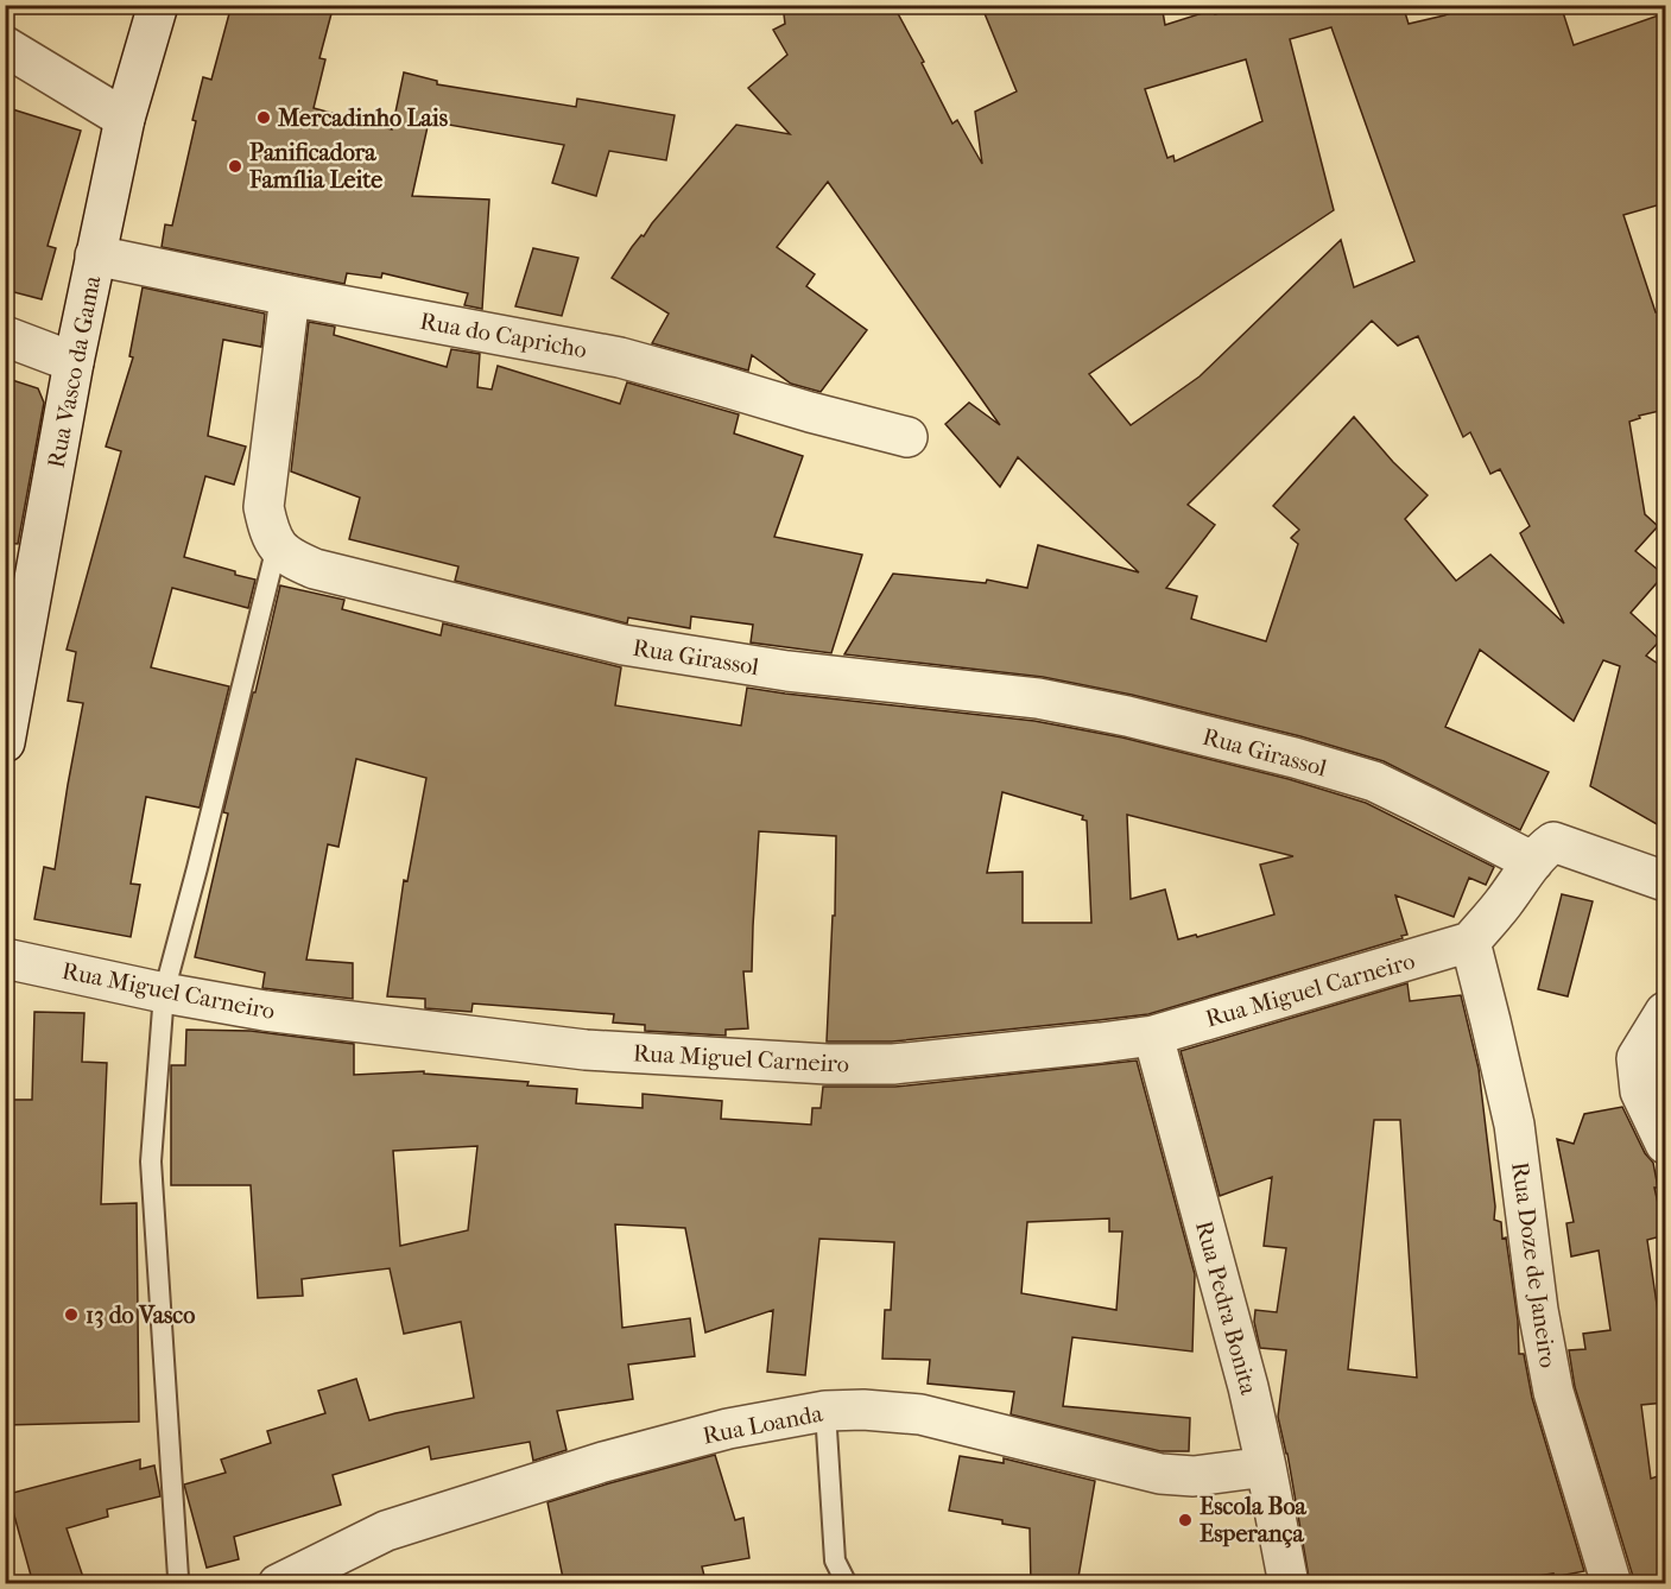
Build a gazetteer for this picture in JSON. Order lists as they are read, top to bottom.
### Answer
{
  "streets": {
    "street": [
      "Rua do Capricho",
      "Rua Vasco da Gama",
      "Rua Girassol",
      "Rua Miguel Carneiro",
      "Rua Doze de Janeiro",
      "Rua Pedra Bonita",
      "Rua Loanda"
    ]
  },
  "crossings": [
    ["Rua do Capricho", "Rua Vasco da Gama"],
    ["Rua Miguel Carneiro", "Rua Doze de Janeiro"],
    ["Rua Miguel Carneiro", "Rua Pedra Bonita"],
    ["Rua Pedra Bonita", "Rua Loanda"]
  ],
  "places": [
    "Mercadinho Lais",
    "Panificadora Família Leite",
    "13 do Vasco",
    "Escola Boa Esperança"
  ]
}
